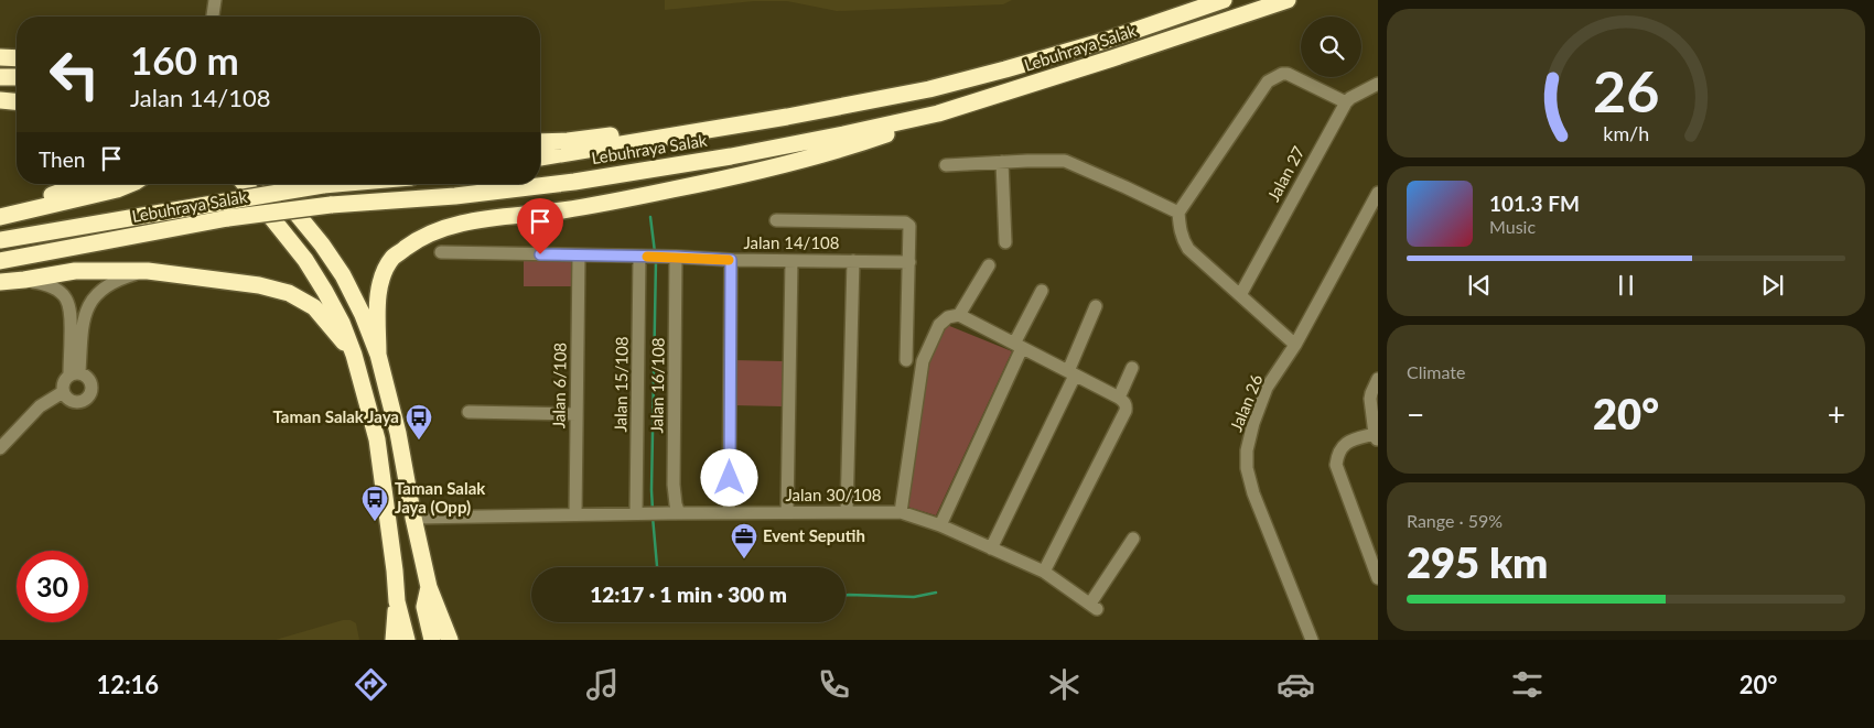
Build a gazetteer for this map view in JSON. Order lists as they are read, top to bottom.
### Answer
{
  "streets": {
    "highway": ["Lebuhraya Salak"],
    "street": [
      "Jalan 27",
      "Jalan 14/108",
      "Jalan 15/108",
      "Jalan 6/108",
      "Jalan 16/108",
      "Jalan 26",
      "Jalan 30/108"
    ]
  },
  "crossings": [
    ["Jalan 14/108", "Jalan 15/108"],
    ["Jalan 14/108", "Jalan 6/108"],
    ["Jalan 14/108", "Jalan 16/108"],
    ["Jalan 15/108", "Jalan 30/108"],
    ["Jalan 6/108", "Jalan 30/108"],
    ["Jalan 16/108", "Jalan 30/108"]
  ],
  "places": {
    "bus stop": ["Taman Salak Jaya", "Taman Salak Jaya (Opp)"],
    "office": ["Event Seputih"]
  },
  "page": {
    "turn": ["160 m", "Jalan 14/108"],
    "then": "Then",
    "song": ["101.3 FM", "Music"],
    "tile": [
      "Climate",
      ["Range · 59%", "295 km"]
    ],
    "heat": ["−", "20°", "+"],
    "limit": "30",
    "trip": "12:17 · 1 min · 300 m",
    "tabs": ["12:16", "20°"],
    "gauge": ["26", "km/h"]
  }
}
